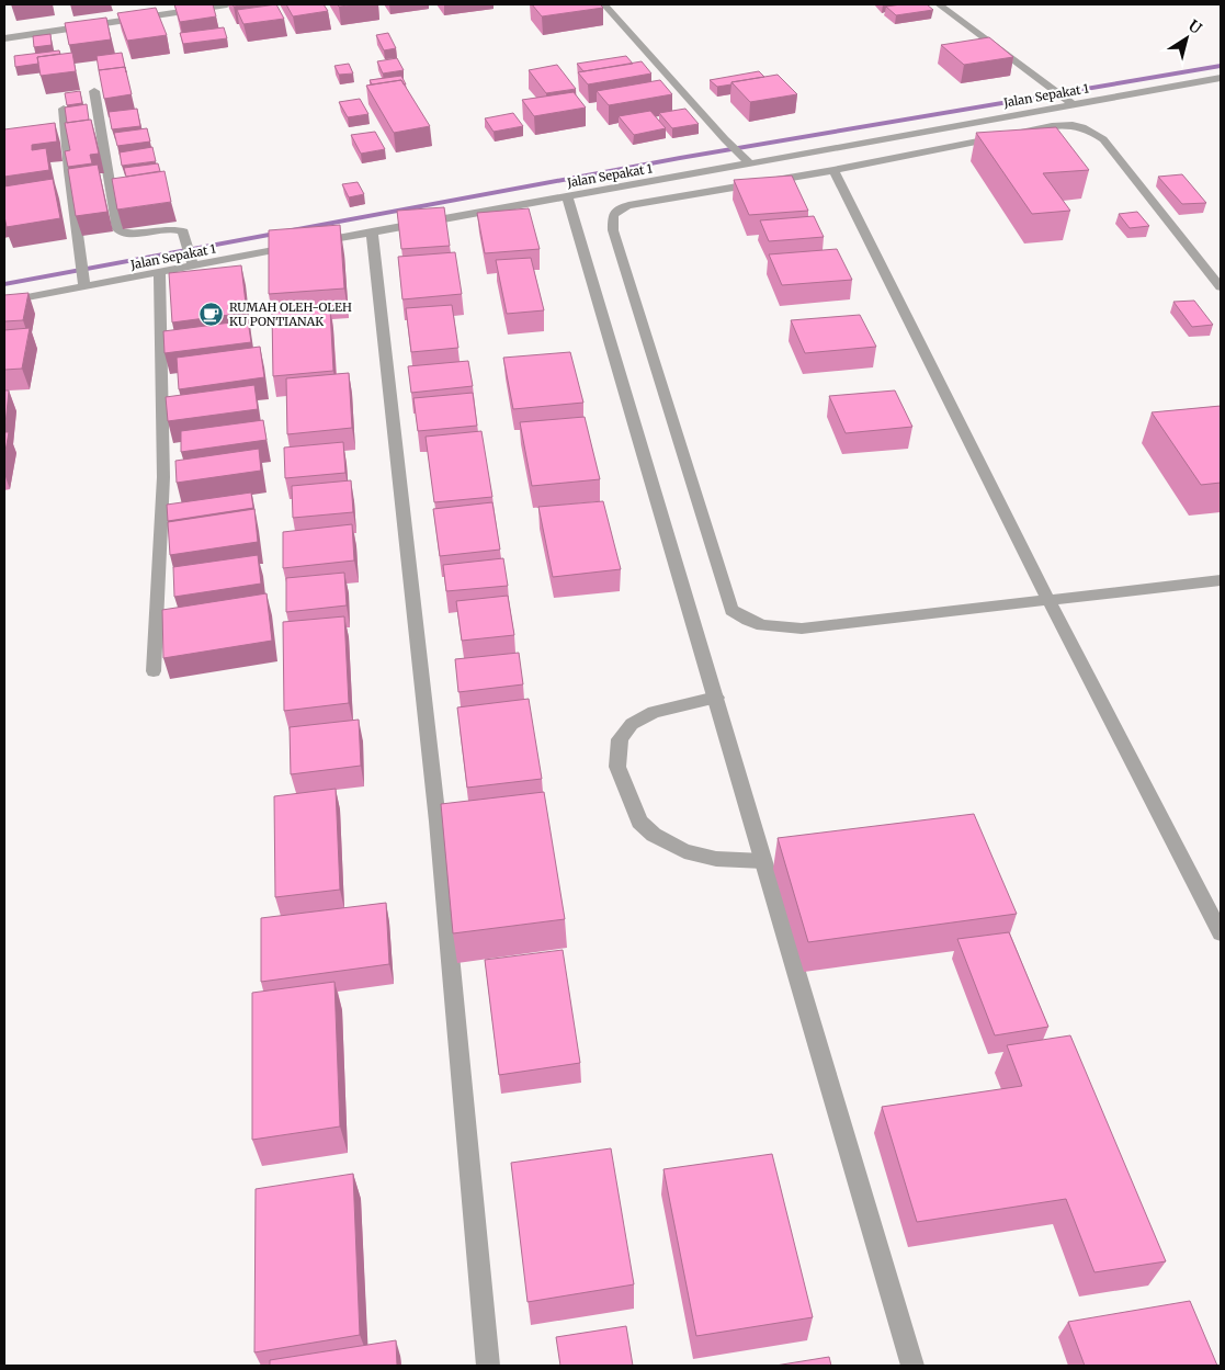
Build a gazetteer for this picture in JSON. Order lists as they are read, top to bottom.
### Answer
{
  "streets": {
    "street": ["Jalan Sepakat 1"]
  },
  "places": {
    "cafe": ["RUMAH OLEH-OLEH KU PONTIANAK"]
  },
  "north": "top right"
}
